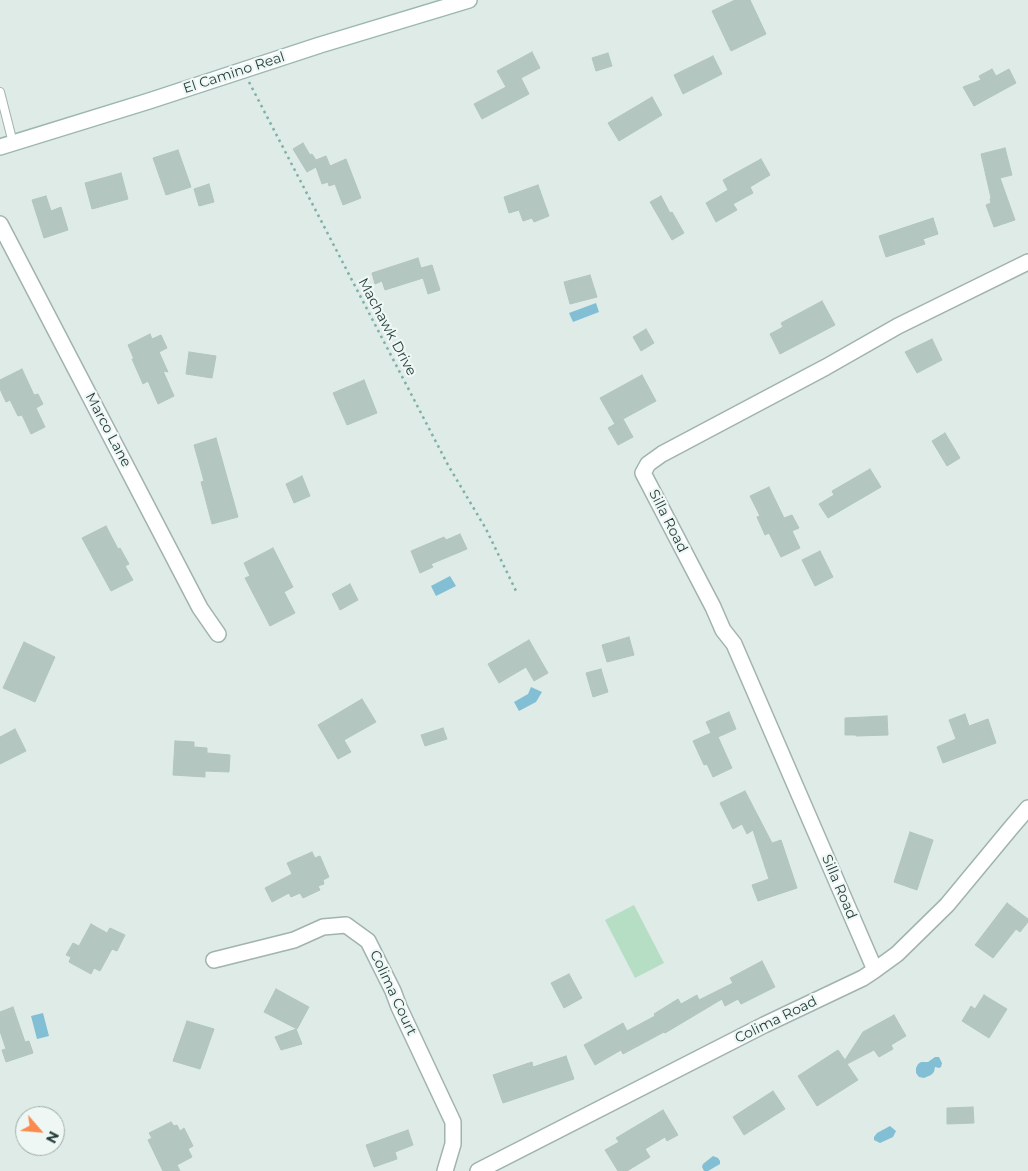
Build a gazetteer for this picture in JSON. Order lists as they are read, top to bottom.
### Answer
{
  "streets": {
    "street": [
      "El Camino Real",
      "Marco Lane",
      "Silla Road",
      "Colima Court",
      "Colima Road"
    ],
    "path": ["Machawk Drive"]
  },
  "crossings": [
    ["El Camino Real", "Machawk Drive"],
    ["Silla Road", "Colima Road"]
  ],
  "north": "bottom right"
}
